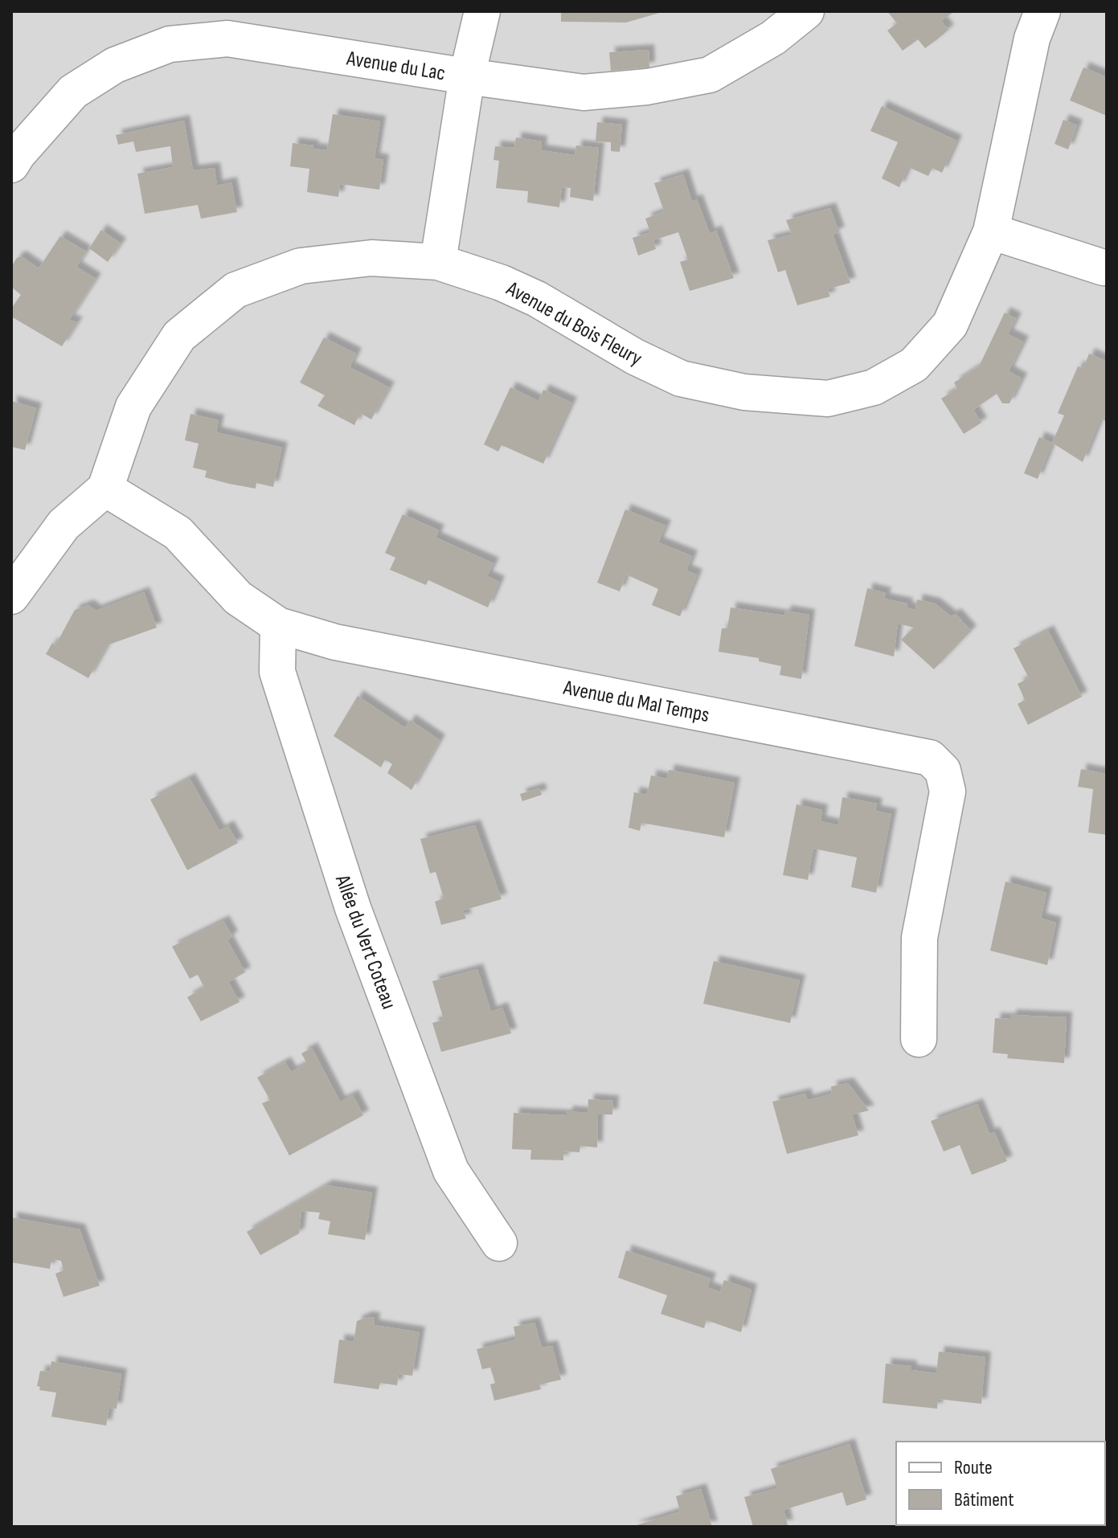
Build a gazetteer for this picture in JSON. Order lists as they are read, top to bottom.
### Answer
{
  "streets": {
    "street": [
      "Avenue du Lac",
      "Avenue du Bois Fleury",
      "Avenue du Mal Temps",
      "Allée du Vert Coteau"
    ]
  },
  "crossings": [
    ["Avenue du Bois Fleury", "Avenue du Mal Temps"],
    ["Avenue du Mal Temps", "Allée du Vert Coteau"]
  ],
  "legend": ["Route", "Bâtiment"]
}
